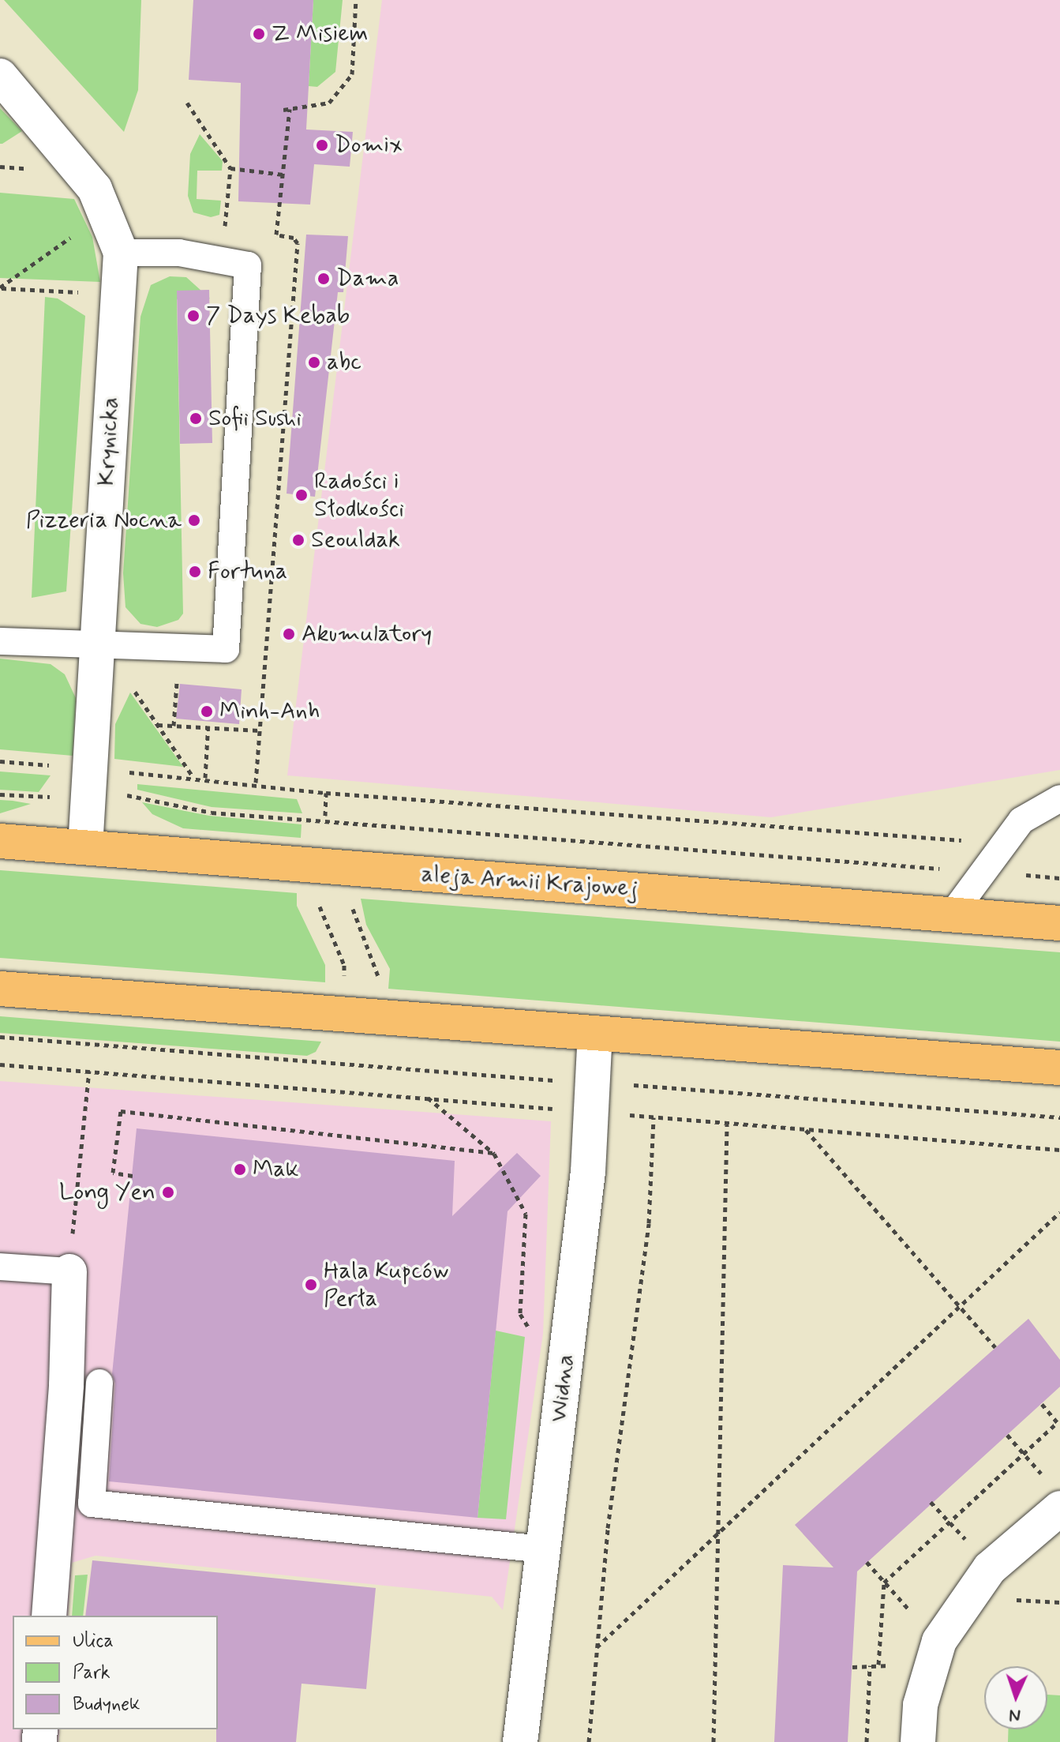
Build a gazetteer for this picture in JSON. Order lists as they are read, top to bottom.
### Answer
{
  "streets": {
    "main road": ["aleja Armii Krajowej"],
    "street": ["Krynicka", "Widna"]
  },
  "crossings": [
    ["Krynicka", "aleja Armii Krajowej"]
  ],
  "places": [
    "Z Misiem",
    "Domix",
    "Dama",
    "7 Days Kebab",
    "abc",
    "Sofii Sushi",
    "Radości i Słodkości",
    "Pizzeria Nocna",
    "Seouldak",
    "Fortuna",
    "Akumulatory",
    "Minh-Anh",
    "Mak",
    "Long Yen",
    "Hala Kupców Perła"
  ],
  "legend": ["Ulica", "Park", "Budynek"],
  "north": "bottom"
}
